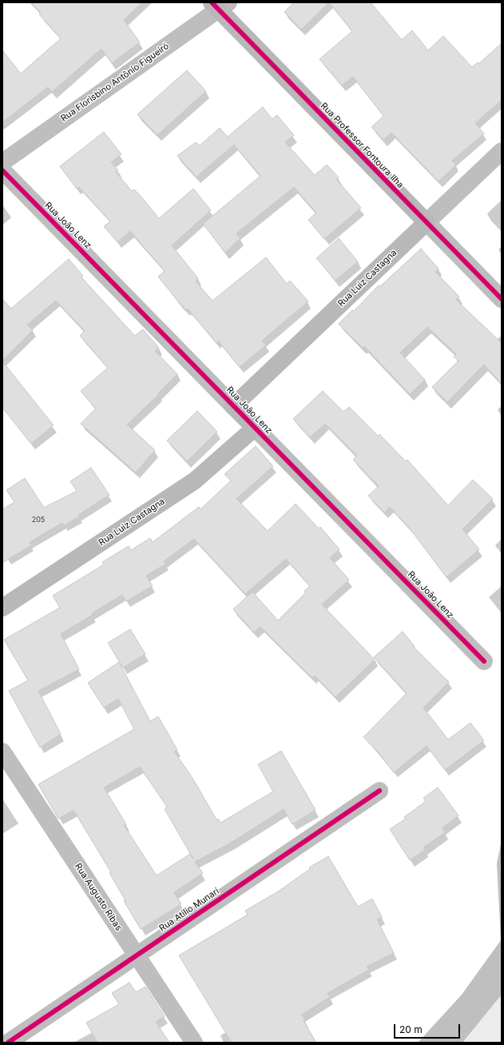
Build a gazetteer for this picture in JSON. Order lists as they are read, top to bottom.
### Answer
{
  "streets": {
    "street": [
      "Rua Florisbino Antônio Figueiró",
      "Rua Professor Fontoura Ilha",
      "Rua João Lenz",
      "Rua Luiz Castagna",
      "Rua Augusto Ribas",
      "Rua Atilio Munari"
    ]
  },
  "crossings": [
    ["Rua Florisbino Antônio Figueiró", "Rua Professor Fontoura Ilha"],
    ["Rua Professor Fontoura Ilha", "Rua Luiz Castagna"],
    ["Rua João Lenz", "Rua Luiz Castagna"],
    ["Rua Augusto Ribas", "Rua Atilio Munari"]
  ],
  "house_numbers": ["205"],
  "scale_bar": "20 m"
}
